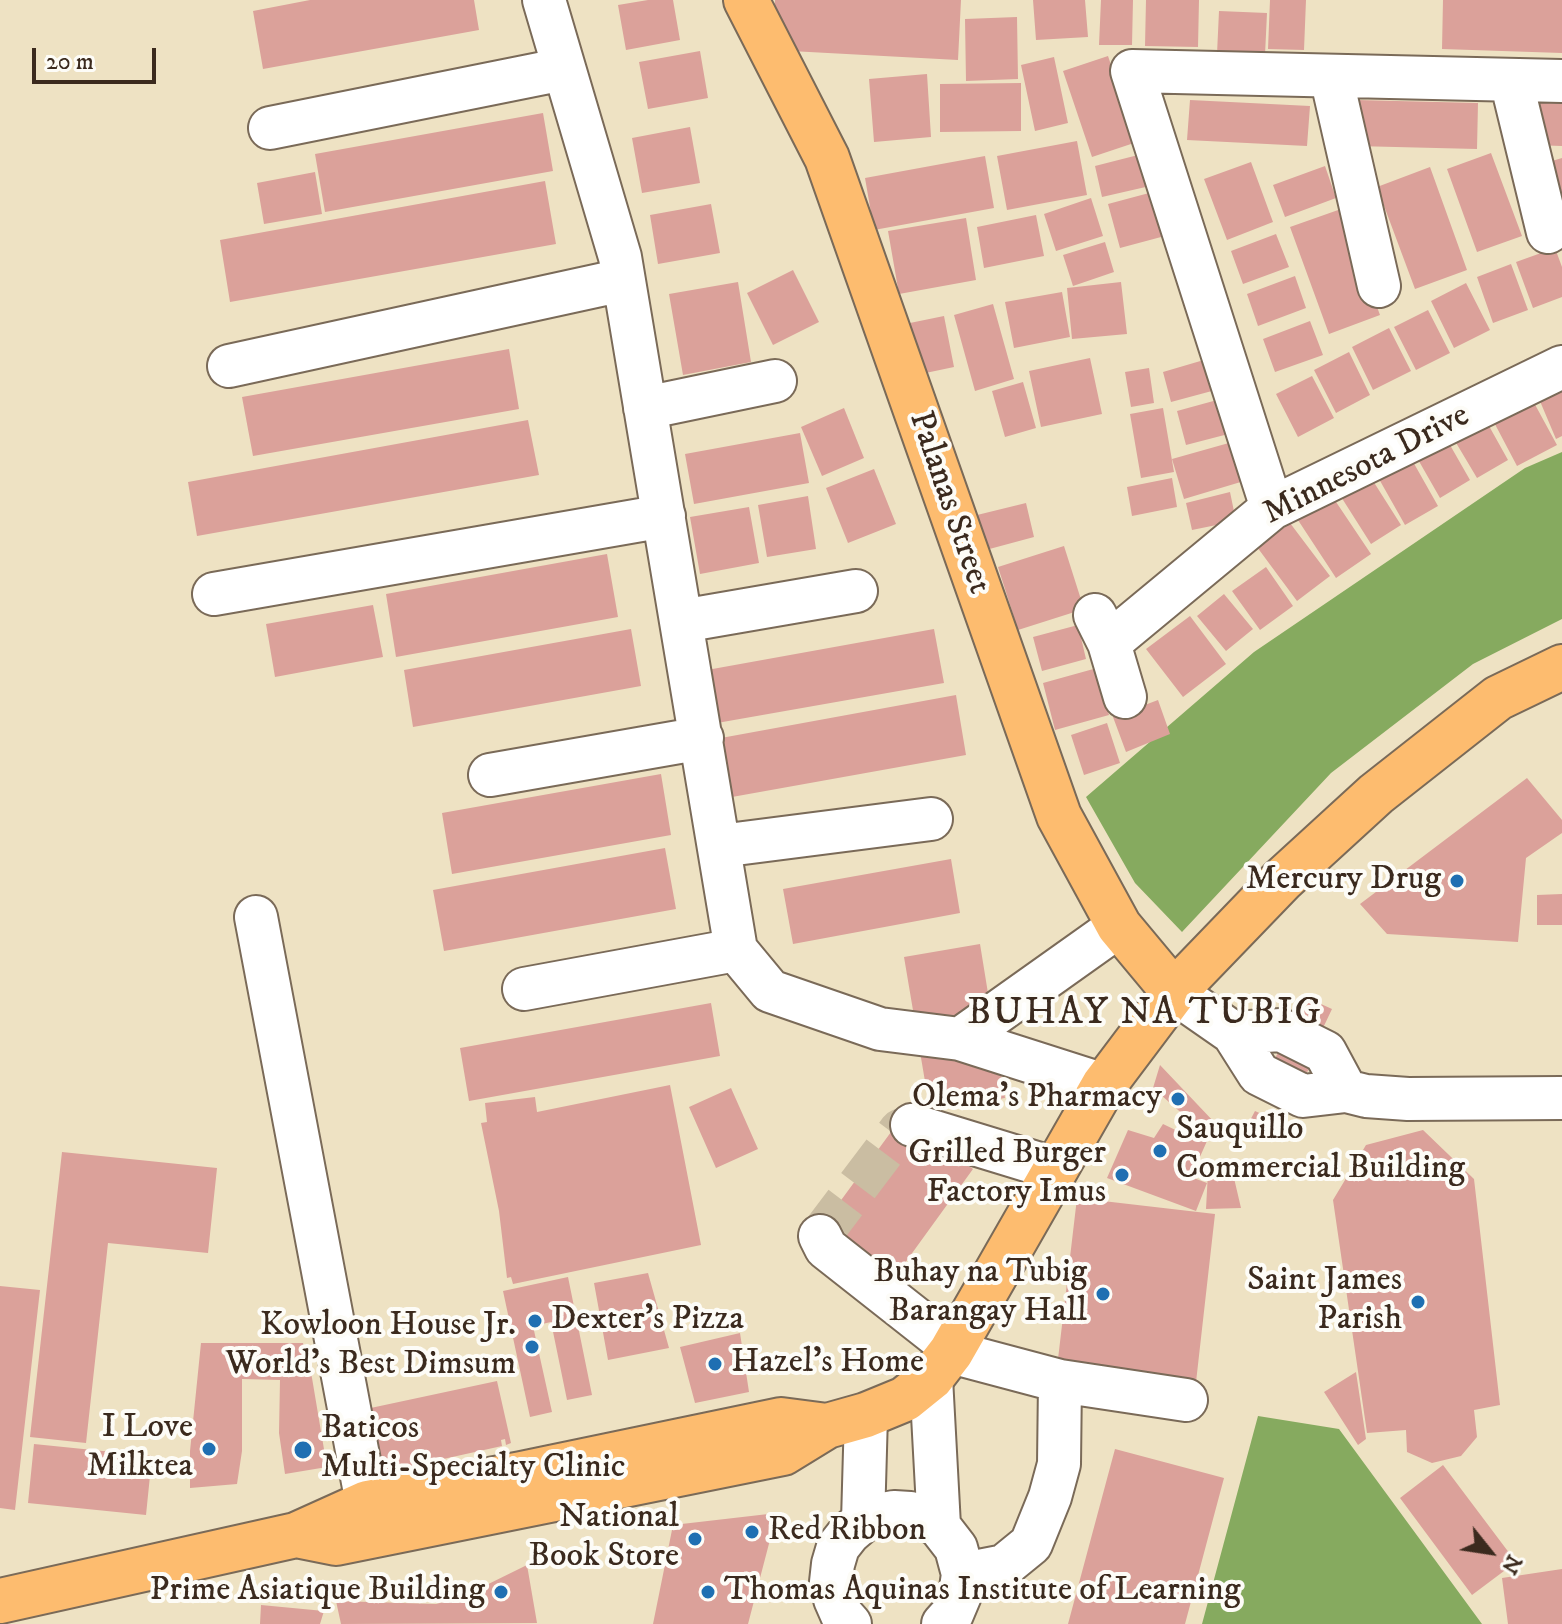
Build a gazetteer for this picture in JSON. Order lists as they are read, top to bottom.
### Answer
{
  "streets": {
    "main road": ["Palanas Street"],
    "street": ["Minnesota Drive"]
  },
  "districts": ["BUHAY NA TUBIG"],
  "places": [
    "Mercury Drug",
    "Olema's Pharmacy",
    "Sauquillo Commercial Building",
    "Grilled Burger Factory Imus",
    "Buhay na Tubig Barangay Hall",
    "Saint James Parish",
    "Dexter's Pizza",
    "Kowloon House Jr. World’s Best Dimsum",
    "Hazel's Home",
    "I Love Milktea",
    "Baticos Multi-Specialty Clinic",
    "Red Ribbon",
    "National Book Store",
    "Prime Asiatique Building",
    "Thomas Aquinas Institute of Learning"
  ],
  "scale_bar": "20 m",
  "north": "bottom right"
}
